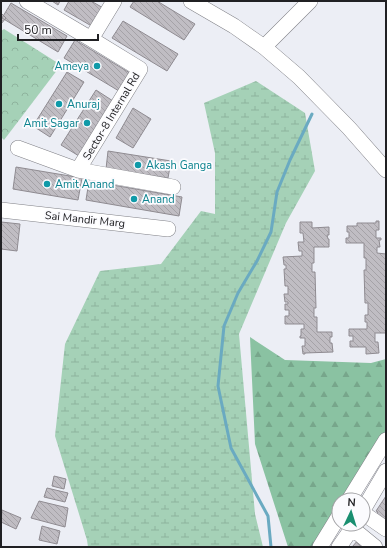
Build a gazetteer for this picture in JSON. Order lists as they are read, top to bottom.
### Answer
{
  "streets": {
    "street": ["Sector-8 Internal Rd", "Sai Mandir Marg"]
  },
  "places": [
    "Ameya",
    "Anuraj",
    "Amit Sagar",
    "Akash Ganga",
    "Amit Anand",
    "Anand"
  ],
  "scale_bar": "50 m",
  "north": "top"
}
